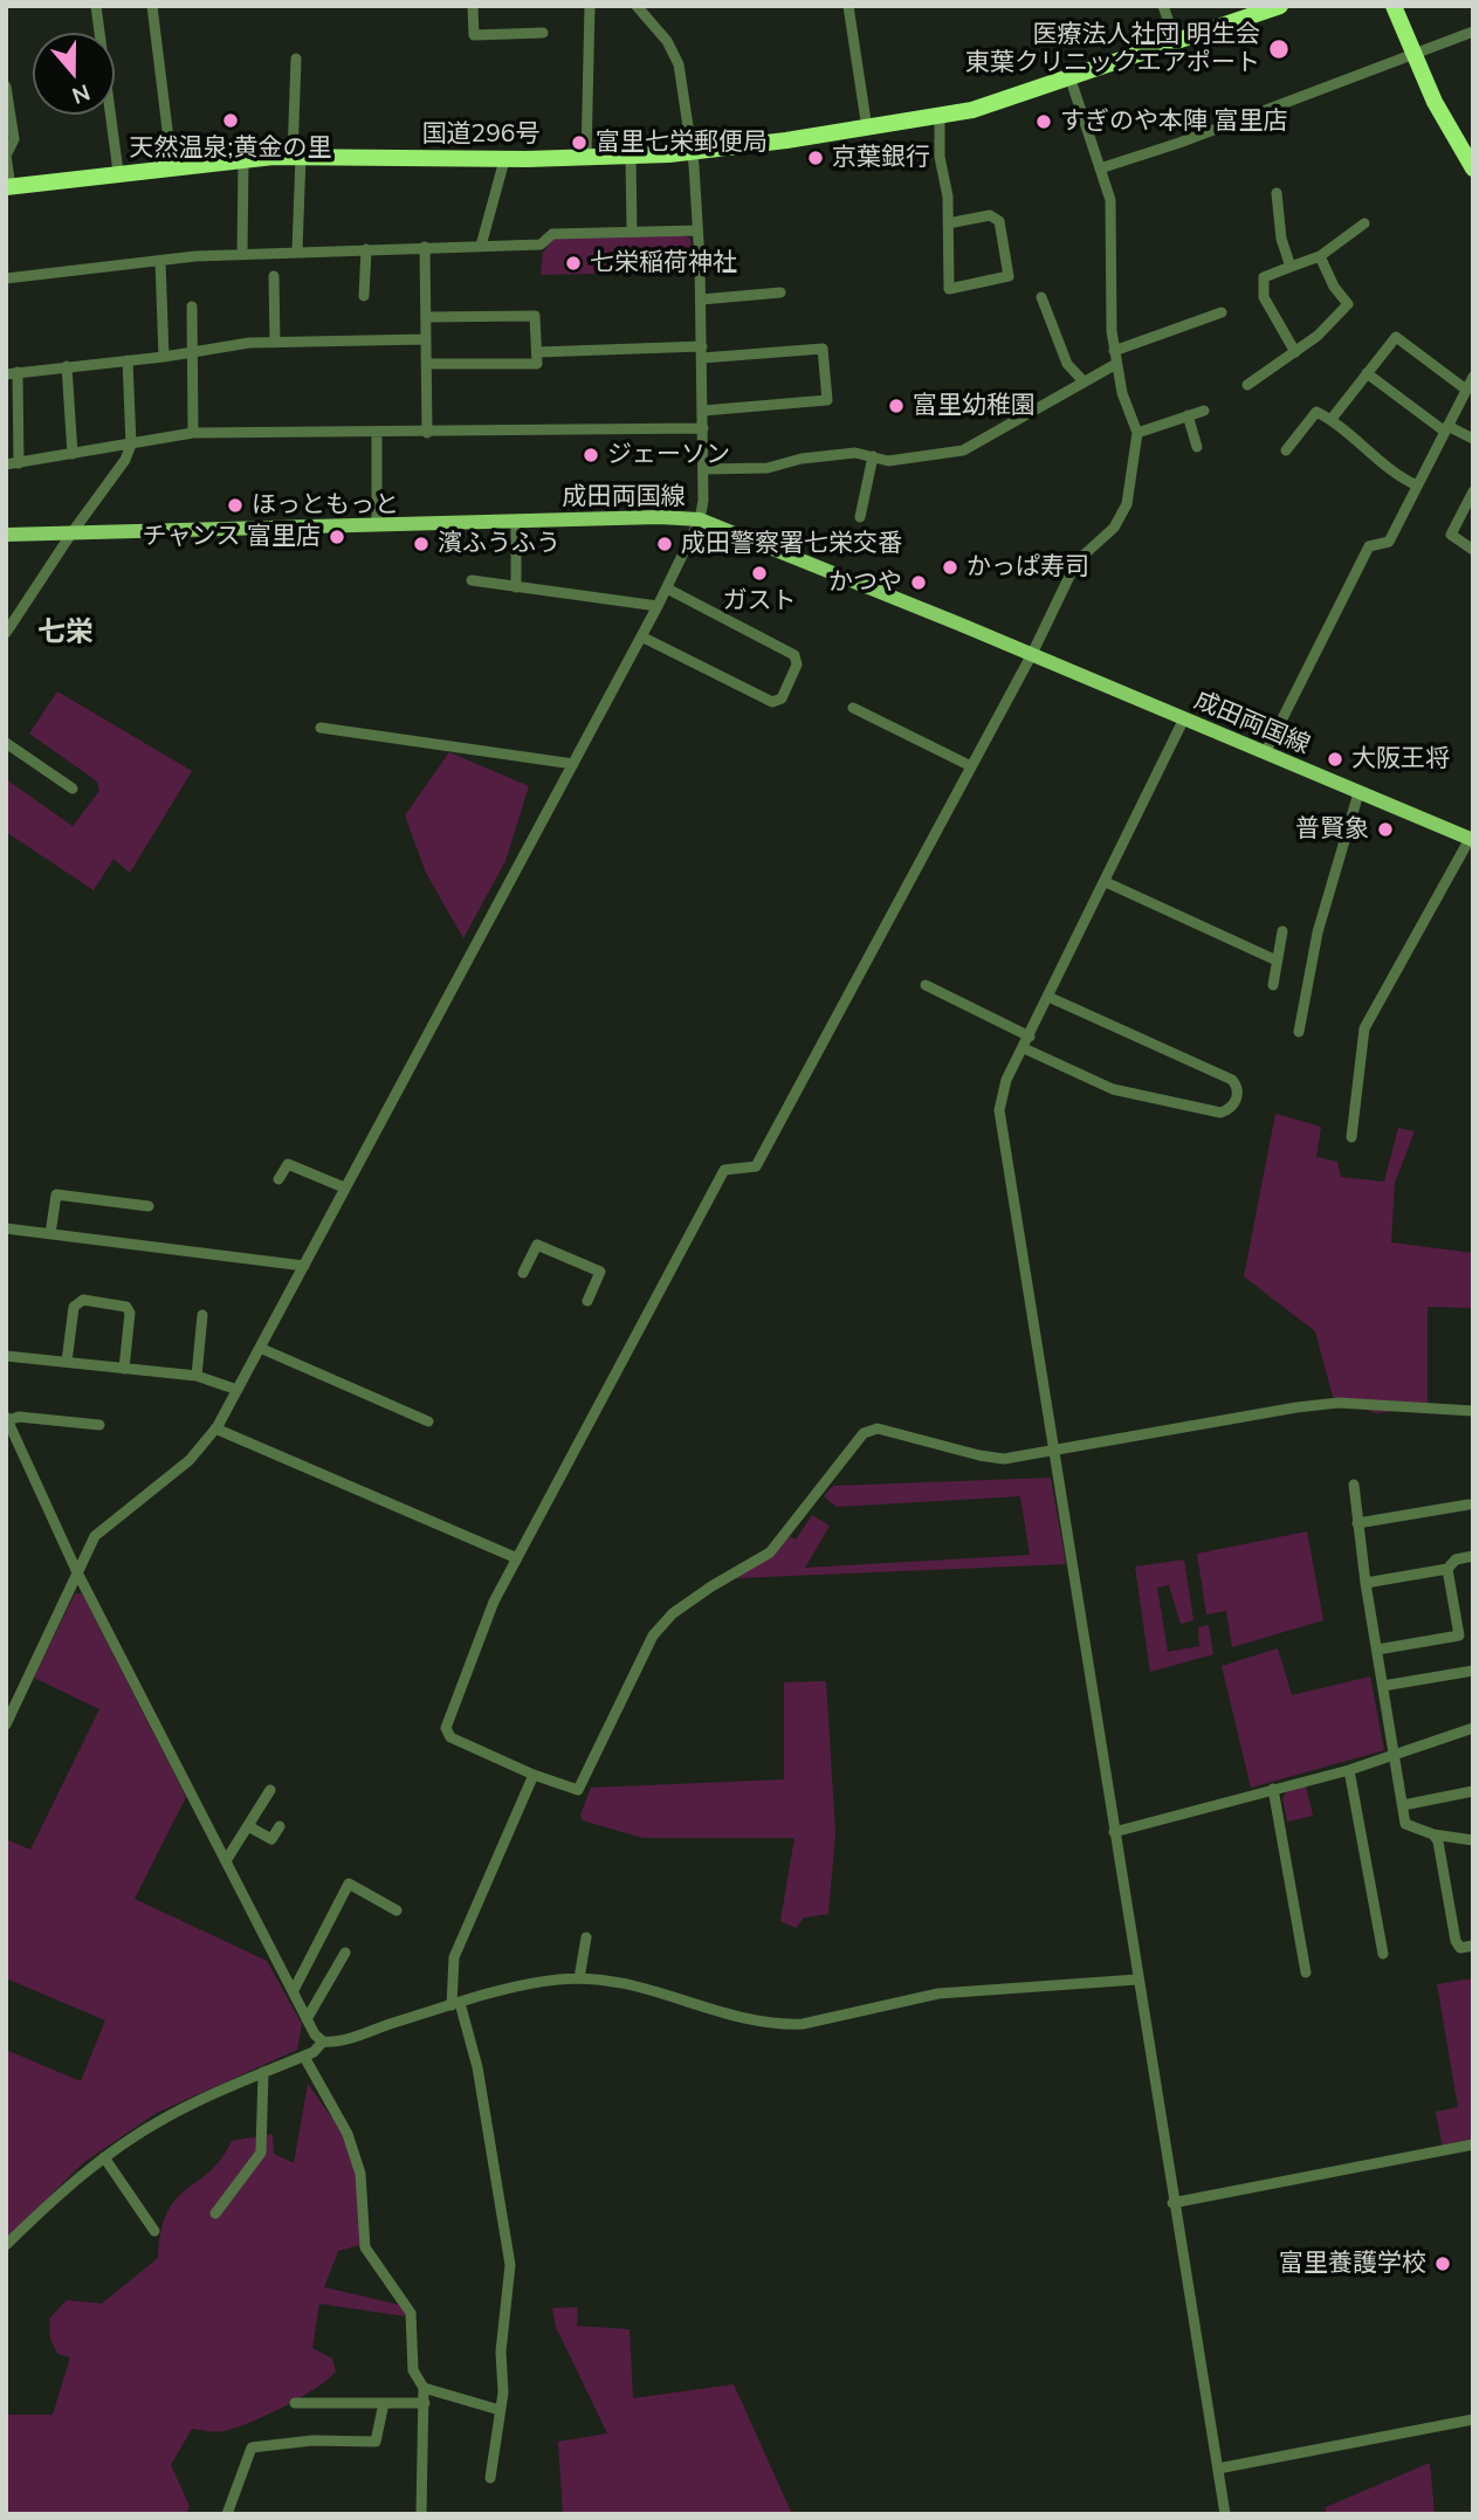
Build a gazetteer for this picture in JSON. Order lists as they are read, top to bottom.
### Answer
{
  "streets": {
    "highway": ["国道296号"],
    "main road": ["成田両国線"]
  },
  "districts": ["七栄"],
  "places": [
    "医療法人社団 明生会 東葉クリニックエアポート",
    "天然温泉;黄金の里",
    "すぎのや本陣 富里店",
    "富里七栄郵便局",
    "京葉銀行",
    "七栄稲荷神社",
    "富里幼稚園",
    "ジェーソン",
    "ほっともっと",
    "チャンス 富里店",
    "濱ふうふう",
    "成田警察署七栄交番",
    "かっぱ寿司",
    "ガスト",
    "かつや",
    "大阪王将",
    "普賢象",
    "富里養護学校"
  ],
  "north": "bottom"
}
